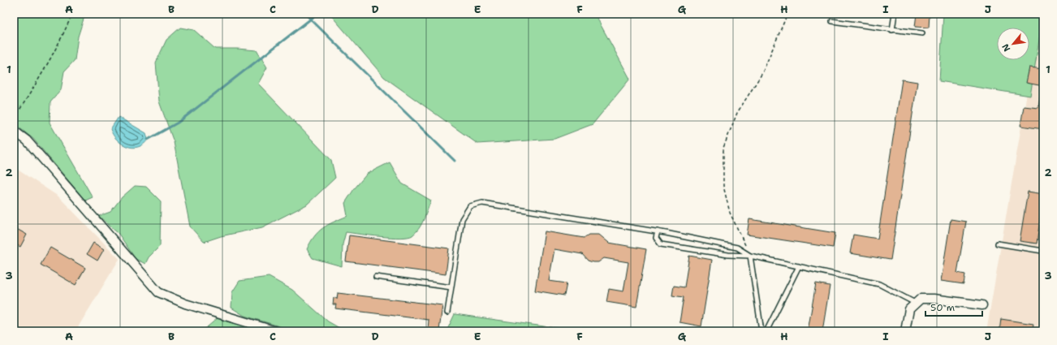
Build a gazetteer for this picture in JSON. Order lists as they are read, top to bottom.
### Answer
{
  "scale_bar": "50 m",
  "north": "bottom left",
  "grid": {
    "columns": [
      "A",
      "B",
      "C",
      "D",
      "E",
      "F",
      "G",
      "H",
      "I",
      "J"
    ],
    "rows": ["1", "2", "3"]
  }
}
